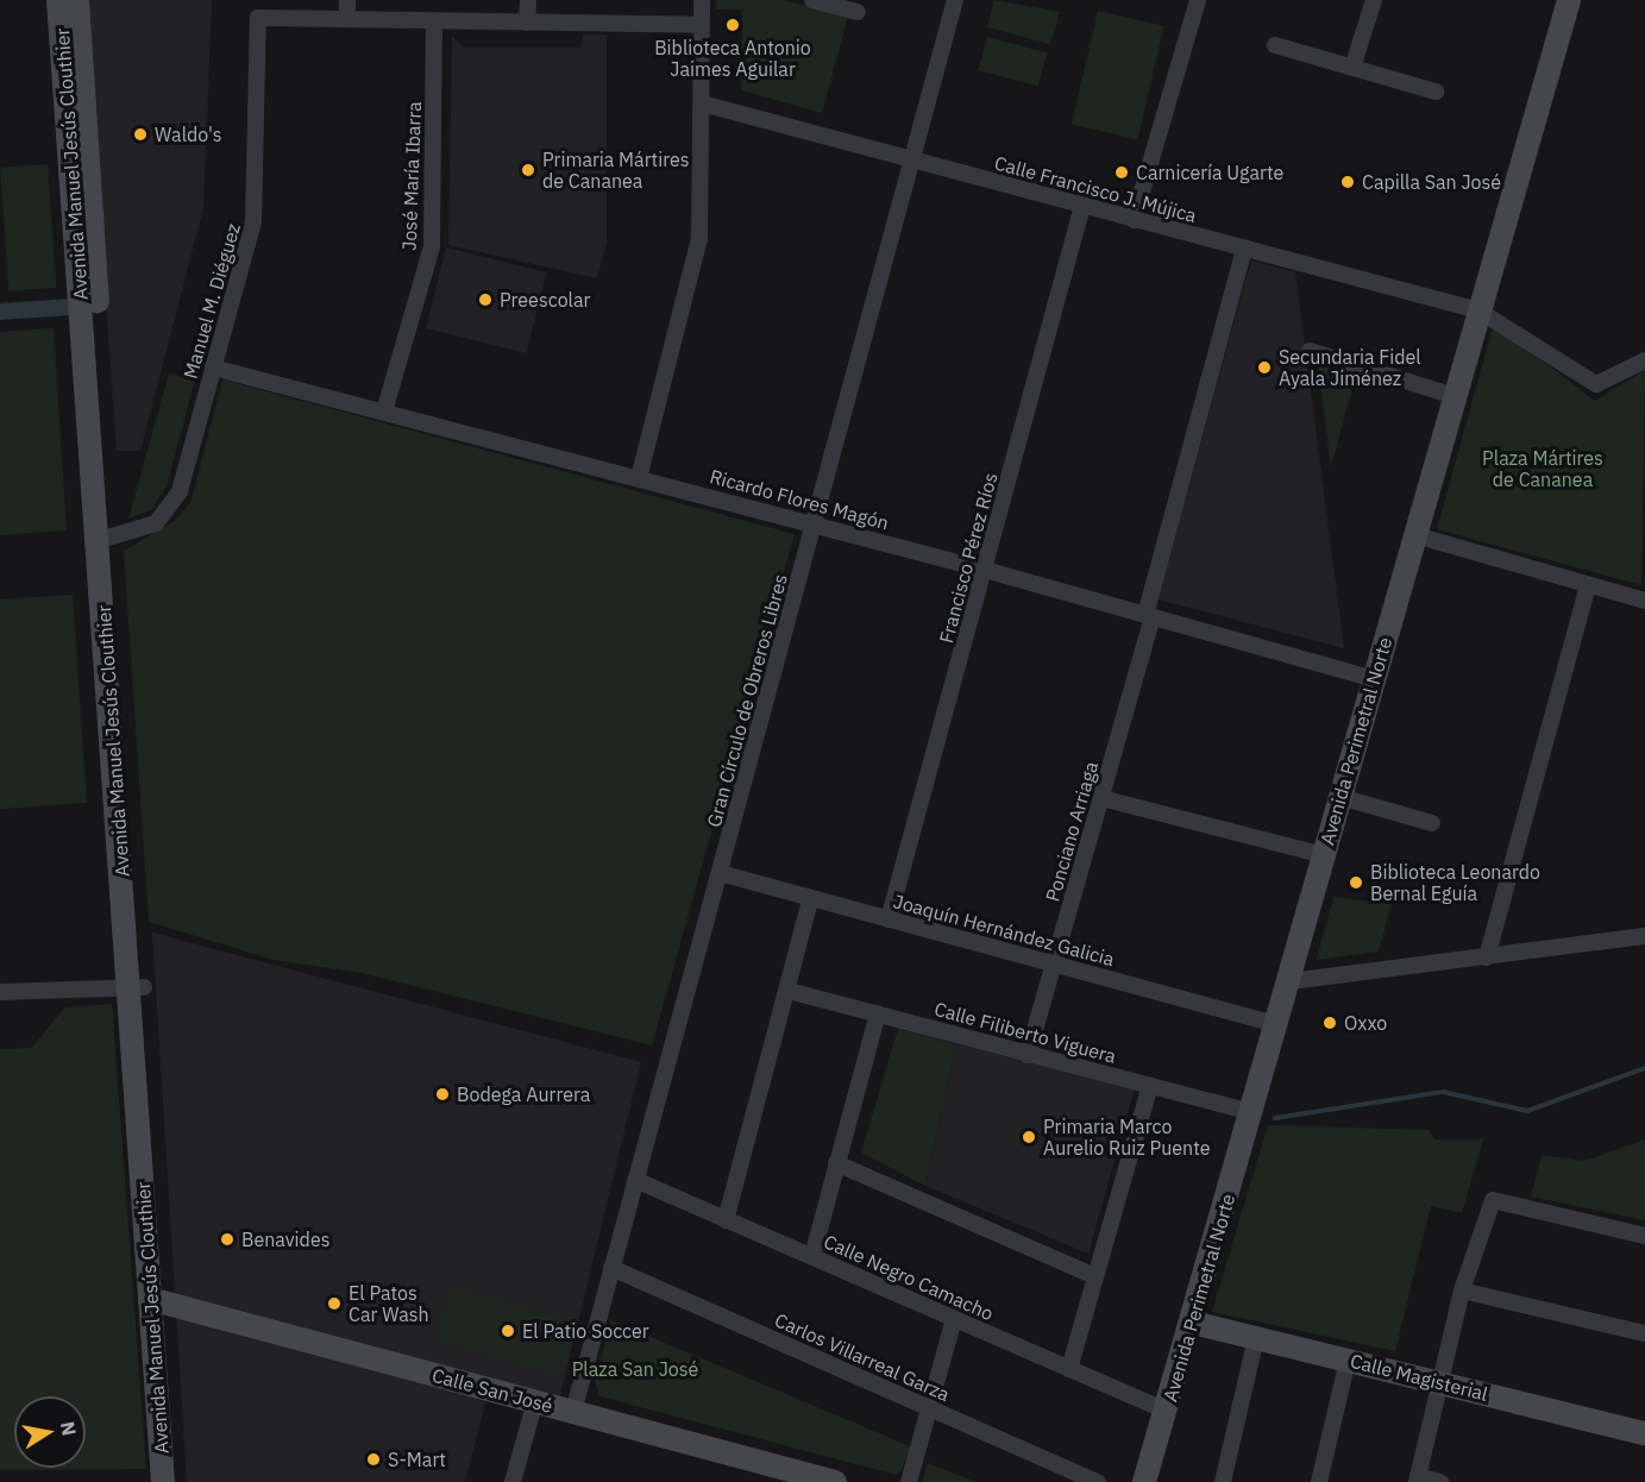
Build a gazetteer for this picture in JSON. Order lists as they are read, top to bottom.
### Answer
{
  "streets": {
    "street": [
      "Avenida Manuel Jesús Clouthier",
      "José María Ibarra",
      "Calle Francisco J. Mújica",
      "Manuel M. Diéguez",
      "Ricardo Flores Magón",
      "Francisco Pérez Ríos",
      "Gran Círculo de Obreros Libres",
      "Avenida Perimetral Norte",
      "Ponciano Arriaga",
      "Joaquín Hernández Galicia",
      "Calle Filiberto Viguera",
      "Calle Negro Camacho",
      "Carlos Villarreal Garza",
      "Calle Magisterial",
      "Calle San José"
    ]
  },
  "crossings": [
    ["Avenida Manuel Jesús Clouthier", "Manuel M. Diéguez"],
    ["Avenida Manuel Jesús Clouthier", "Calle San José"],
    ["José María Ibarra", "Ricardo Flores Magón"],
    ["Calle Francisco J. Mújica", "Francisco Pérez Ríos"],
    ["Calle Francisco J. Mújica", "Gran Círculo de Obreros Libres"],
    ["Calle Francisco J. Mújica", "Avenida Perimetral Norte"],
    ["Calle Francisco J. Mújica", "Ponciano Arriaga"],
    ["Manuel M. Diéguez", "Ricardo Flores Magón"],
    ["Ricardo Flores Magón", "Francisco Pérez Ríos"],
    ["Ricardo Flores Magón", "Gran Círculo de Obreros Libres"],
    ["Ricardo Flores Magón", "Avenida Perimetral Norte"],
    ["Ricardo Flores Magón", "Ponciano Arriaga"],
    ["Francisco Pérez Ríos", "Joaquín Hernández Galicia"],
    ["Gran Círculo de Obreros Libres", "Joaquín Hernández Galicia"],
    ["Gran Círculo de Obreros Libres", "Calle Negro Camacho"],
    ["Gran Círculo de Obreros Libres", "Carlos Villarreal Garza"],
    ["Gran Círculo de Obreros Libres", "Calle San José"],
    ["Avenida Perimetral Norte", "Joaquín Hernández Galicia"],
    ["Avenida Perimetral Norte", "Calle Filiberto Viguera"],
    ["Avenida Perimetral Norte", "Calle Negro Camacho"],
    ["Avenida Perimetral Norte", "Calle Magisterial"],
    ["Ponciano Arriaga", "Joaquín Hernández Galicia"],
    ["Ponciano Arriaga", "Calle Filiberto Viguera"]
  ],
  "parks": ["Plaza Mártires de Cananea", "Plaza San José"],
  "places": [
    "Biblioteca Antonio Jaimes Aguilar",
    "Waldo's",
    "Primaria Mártires de Cananea",
    "Carnicería Ugarte",
    "Capilla San José",
    "Preescolar",
    "Secundaria Fidel Ayala Jiménez",
    "Biblioteca Leonardo Bernal Eguía",
    "Oxxo",
    "Bodega Aurrera",
    "Primaria Marco Aurelio Ruiz Puente",
    "Benavides",
    "El Patos Car Wash",
    "El Patio Soccer",
    "S-Mart"
  ],
  "north": "right"
}
